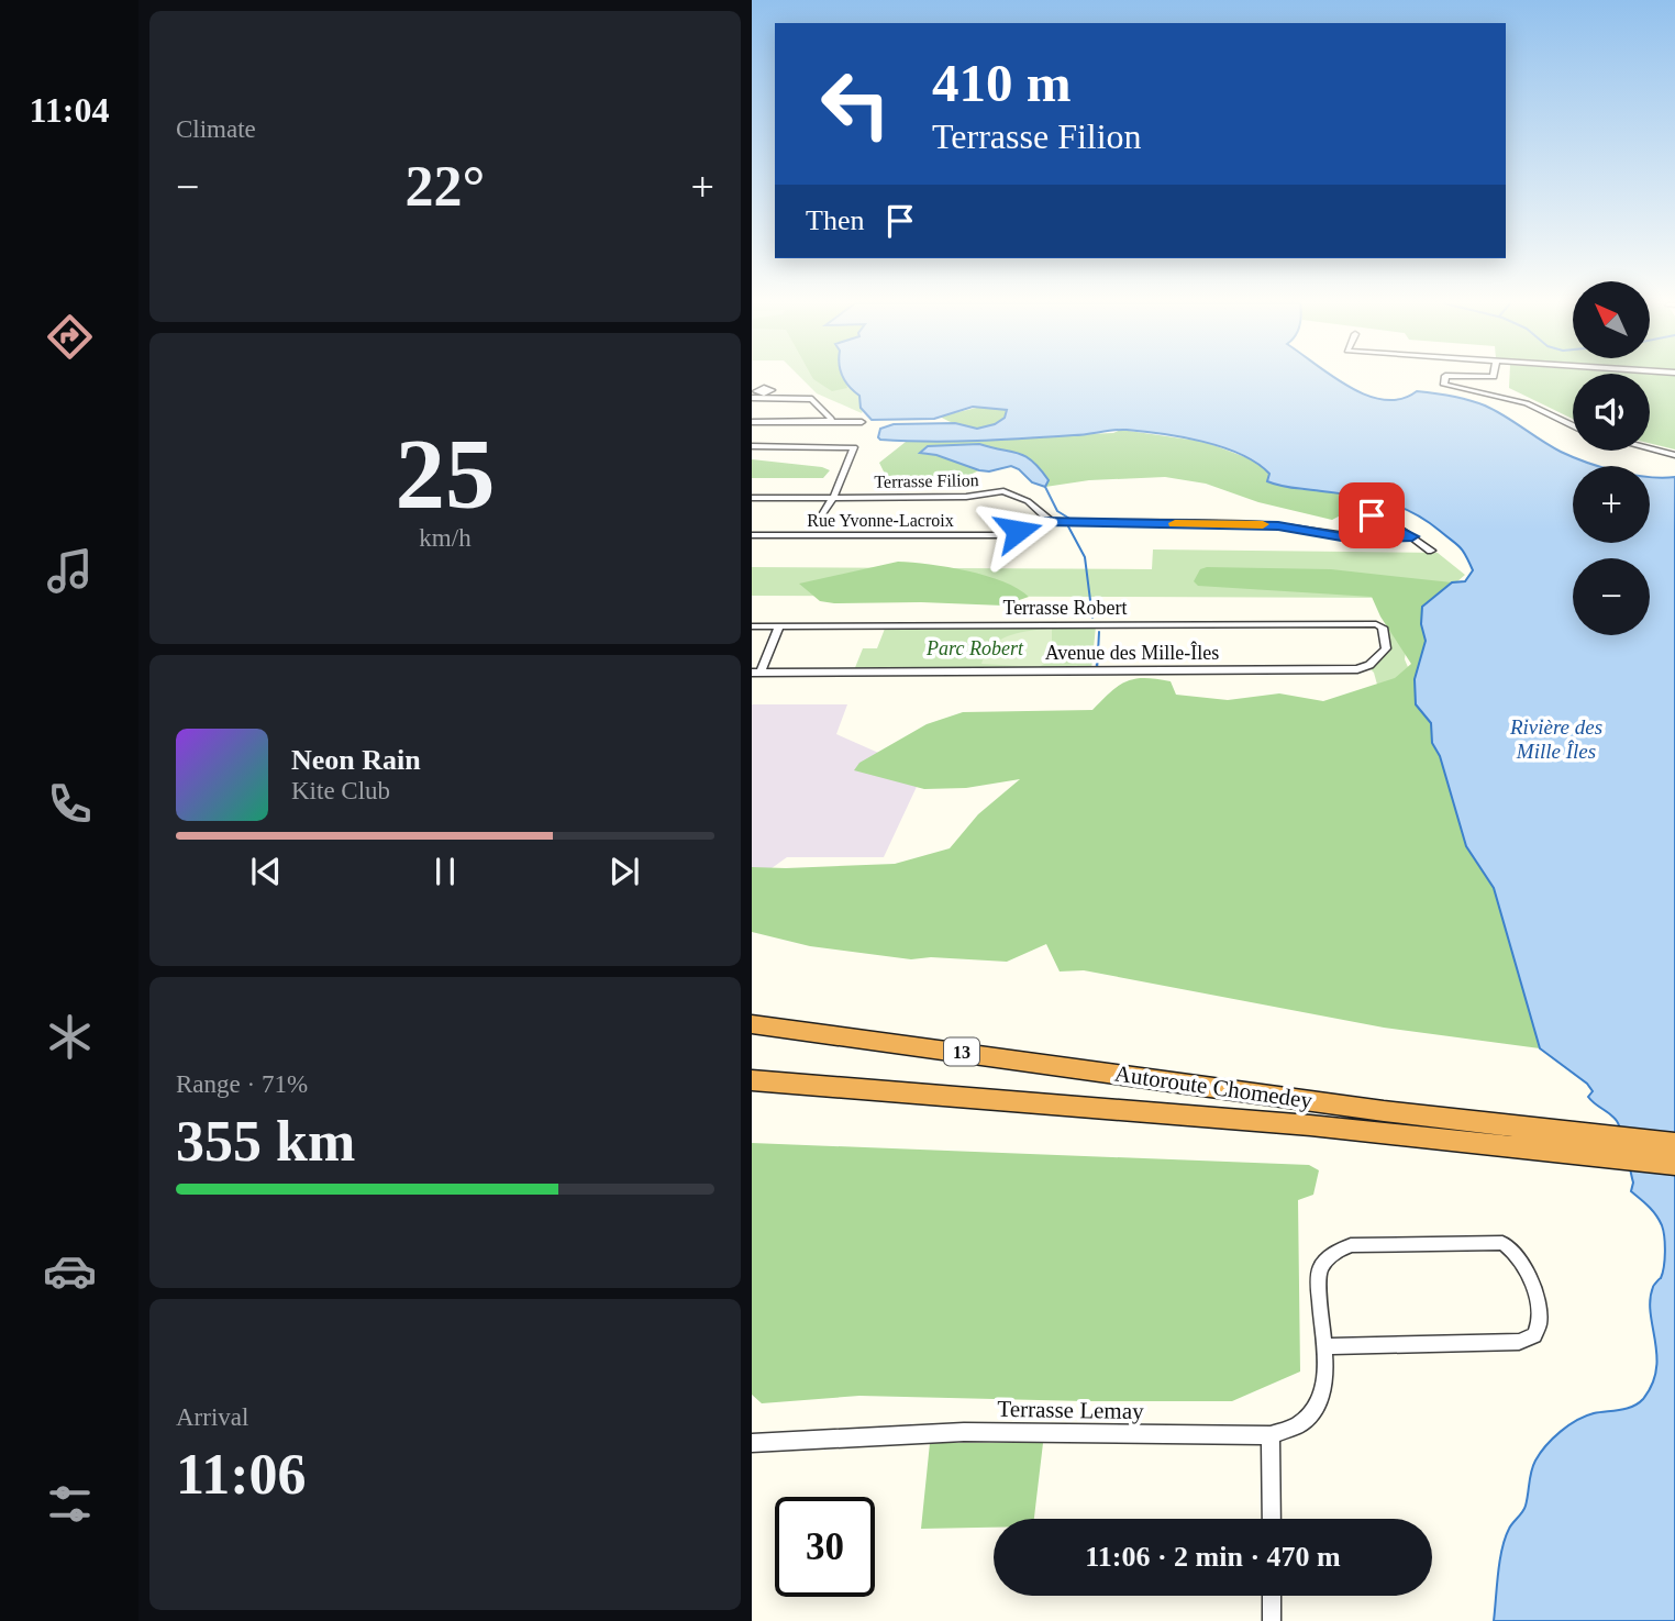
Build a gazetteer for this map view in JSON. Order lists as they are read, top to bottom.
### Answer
{
  "streets": {
    "highway": ["13", "Autoroute Chomedey"],
    "street": [
      "Terrasse Filion",
      "Rue Yvonne-Lacroix",
      "Terrasse Robert",
      "Avenue des Mille-Îles",
      "Terrasse Lemay"
    ]
  },
  "crossings": [
    ["Terrasse Filion", "Rue Yvonne-Lacroix"],
    ["Terrasse Robert", "Avenue des Mille-Îles"]
  ],
  "water": ["Rivière des Mille Îles"],
  "parks": ["Parc Robert"],
  "north": "top left",
  "page": {
    "tabs": "11:04",
    "tile": [
      "Climate",
      ["25", "km/h"],
      ["Range · 71%", "355 km"],
      ["Arrival", "11:06"]
    ],
    "turn": ["410 m", "Terrasse Filion"],
    "heat": ["−", "22°", "+"],
    "then": "Then",
    "map_buttons": ["+", "−"],
    "song": ["Neon Rain", "Kite Club"],
    "limit": "30",
    "trip": "11:06 · 2 min · 470 m"
  }
}
